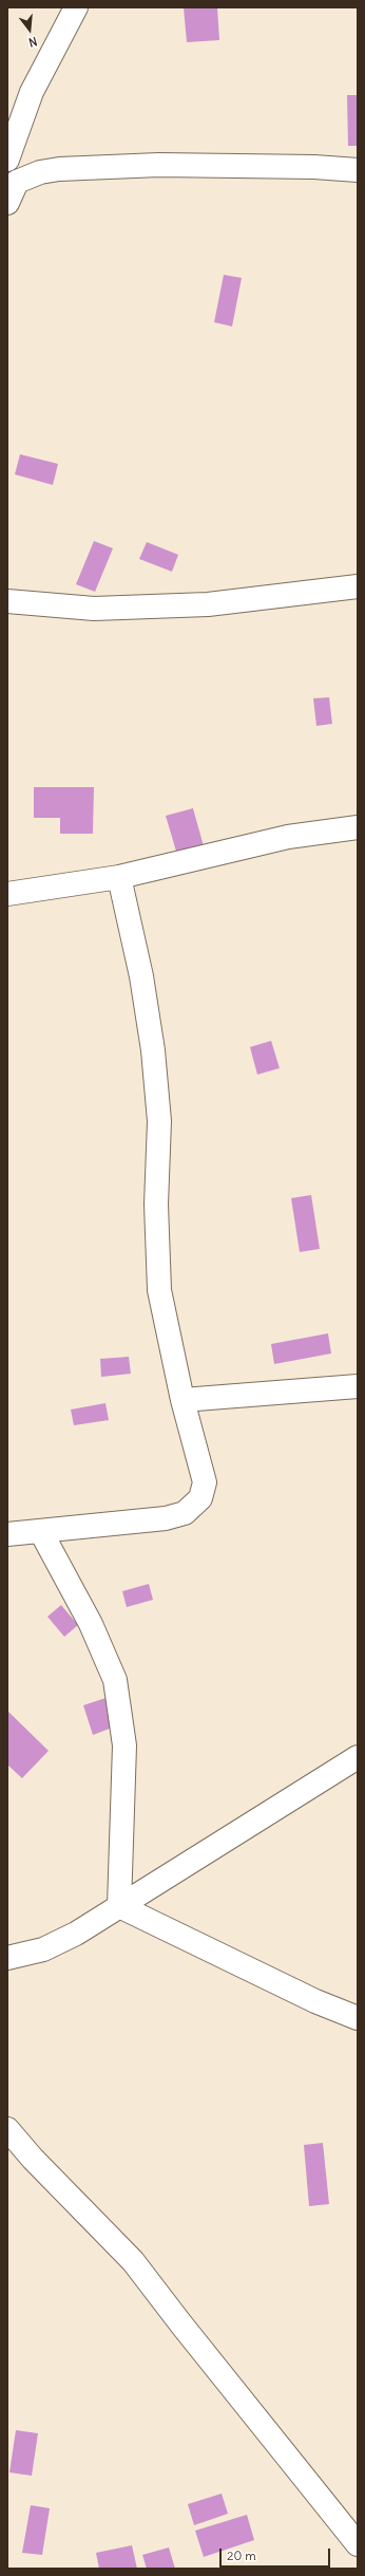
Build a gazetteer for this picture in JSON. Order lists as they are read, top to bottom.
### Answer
{
  "scale_bar": "20 m",
  "north": "bottom"
}
